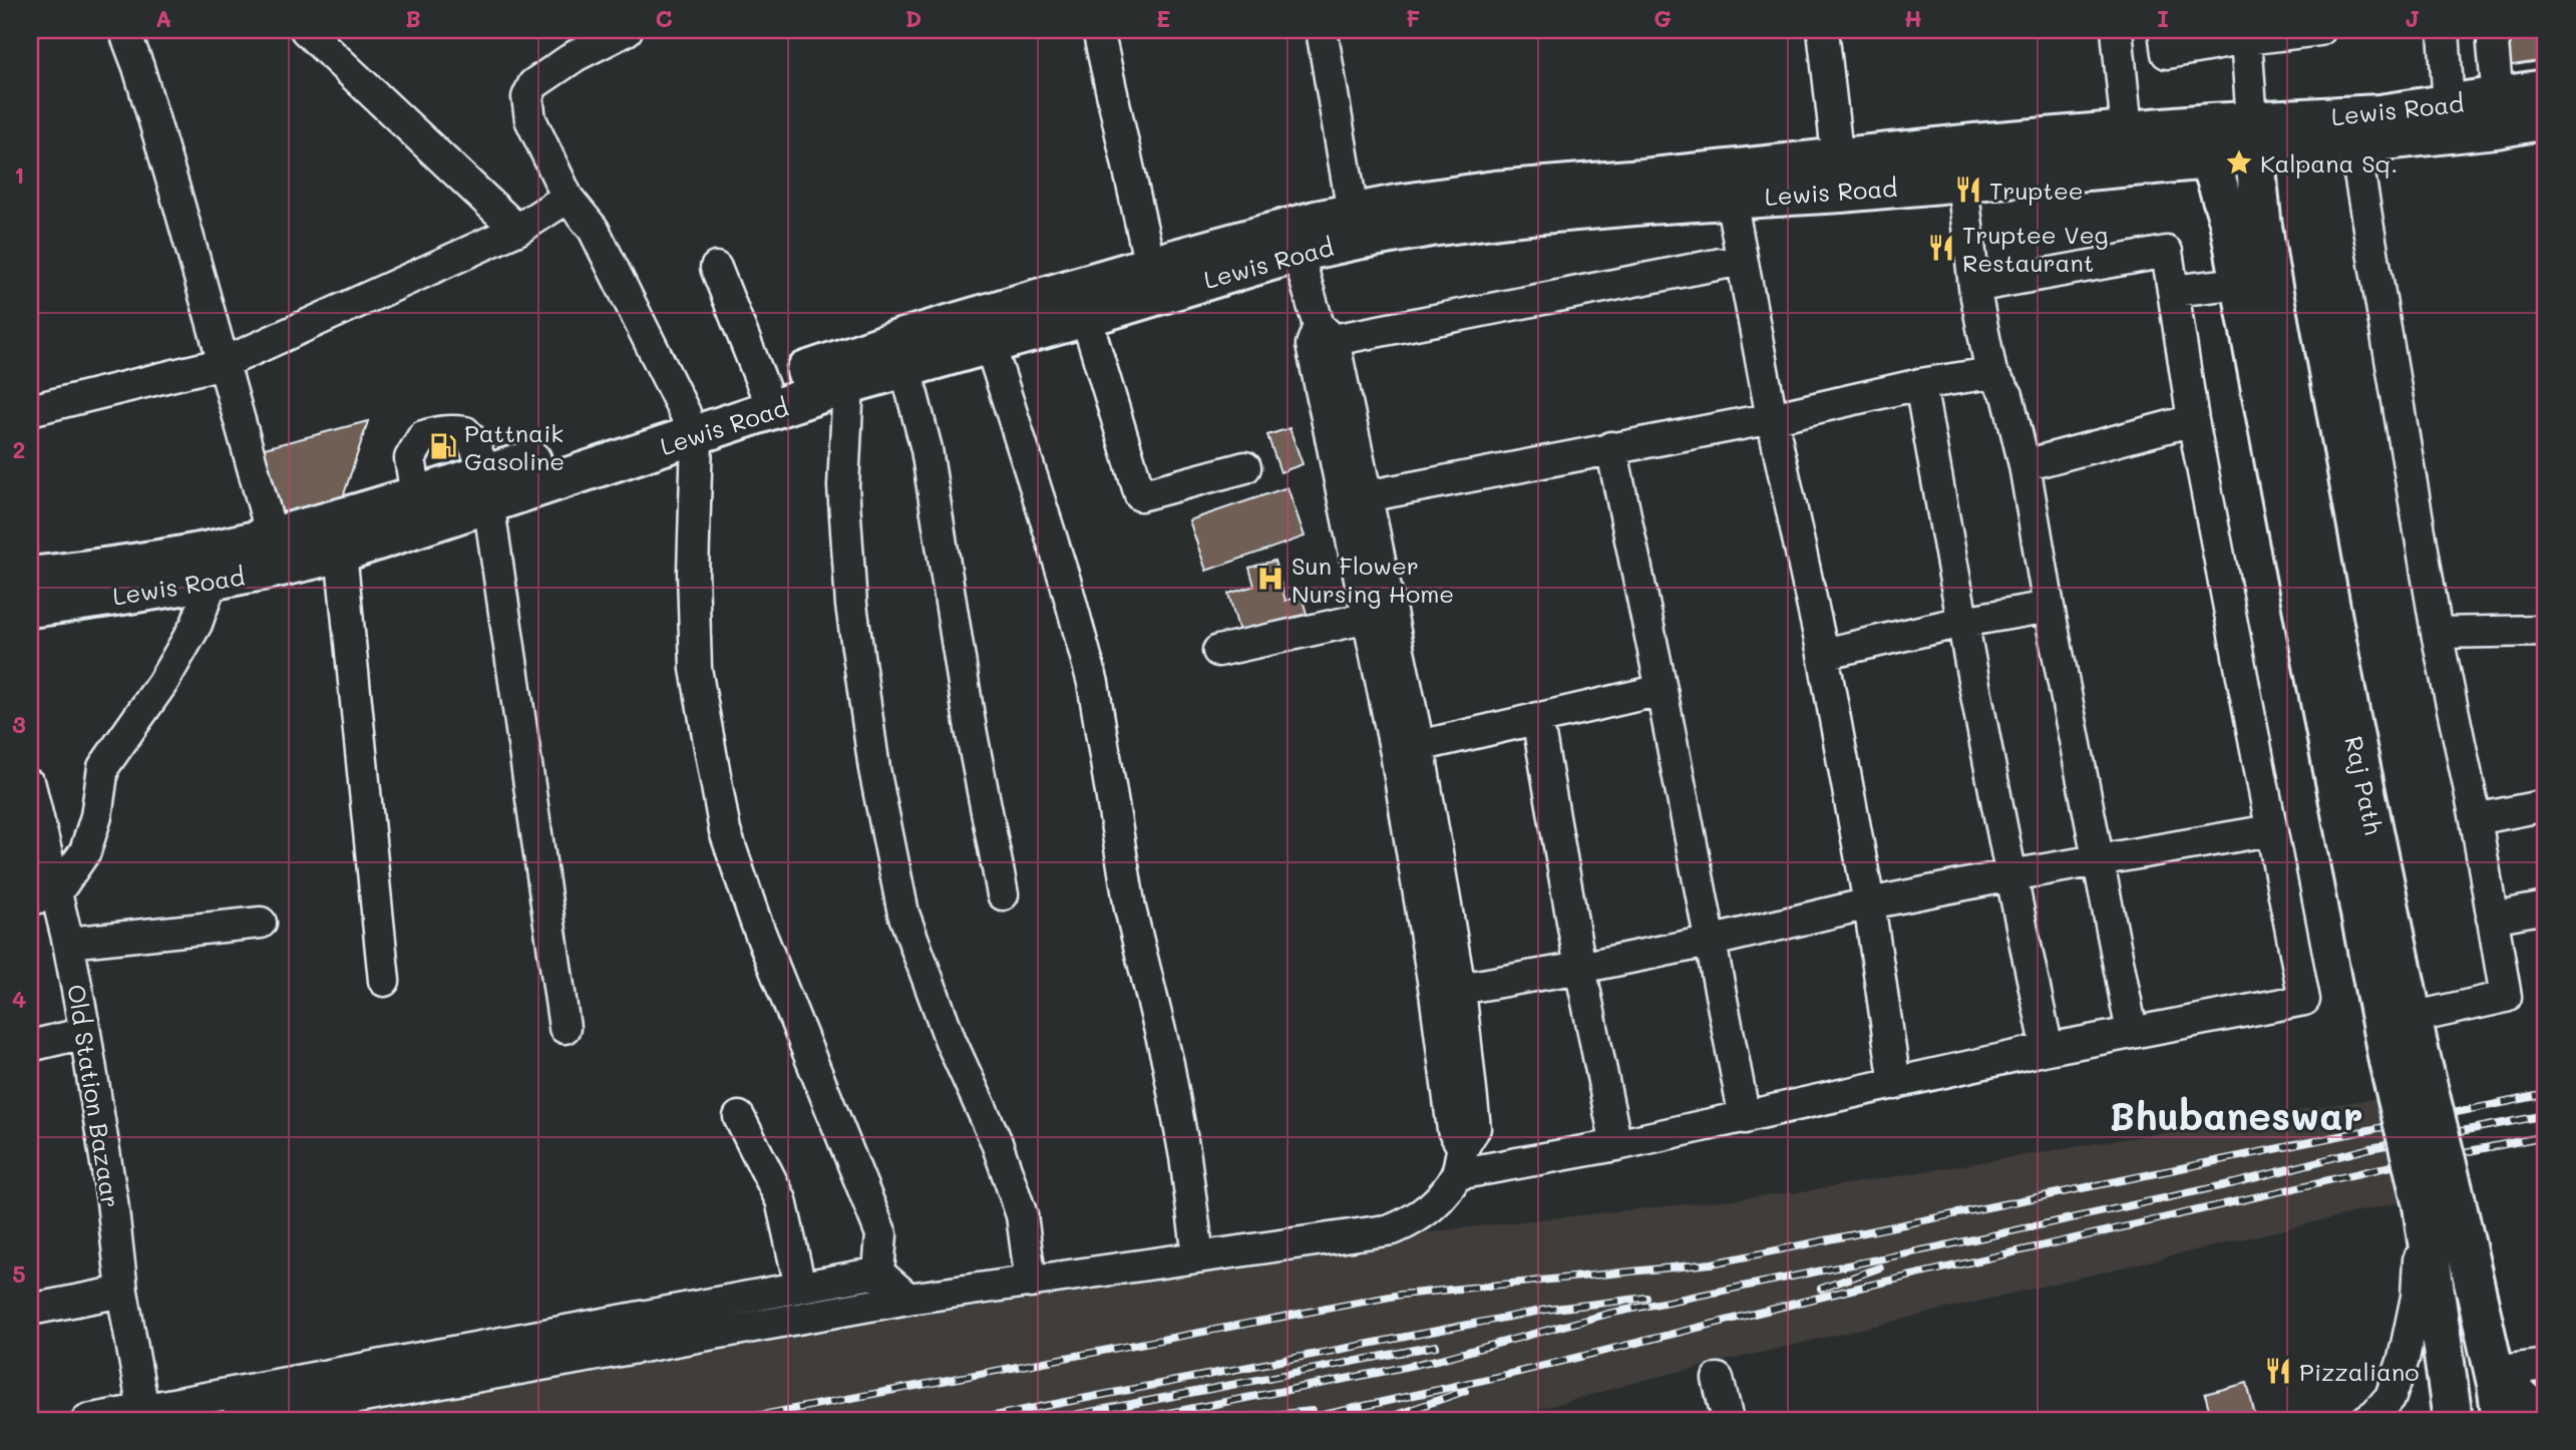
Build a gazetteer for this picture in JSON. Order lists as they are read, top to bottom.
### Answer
{
  "streets": {
    "main road": ["Lewis Road", "Raj Path"],
    "street": ["Old Station Bazaar"]
  },
  "crossings": [
    ["Lewis Road", "Raj Path"]
  ],
  "districts": ["Bhubaneswar"],
  "places": {
    "place": ["Kalpana Sq."],
    "restaurant": ["Truptee", "Truptee Veg Restaurant", "Pizzaliano"],
    "fuel station": ["Pattnaik Gasoline"],
    "hospital": ["Sun Flower Nursing Home"]
  },
  "grid": {
    "columns": [
      "A",
      "B",
      "C",
      "D",
      "E",
      "F",
      "G",
      "H",
      "I",
      "J"
    ],
    "rows": [
      "1",
      "2",
      "3",
      "4",
      "5"
    ]
  }
}
